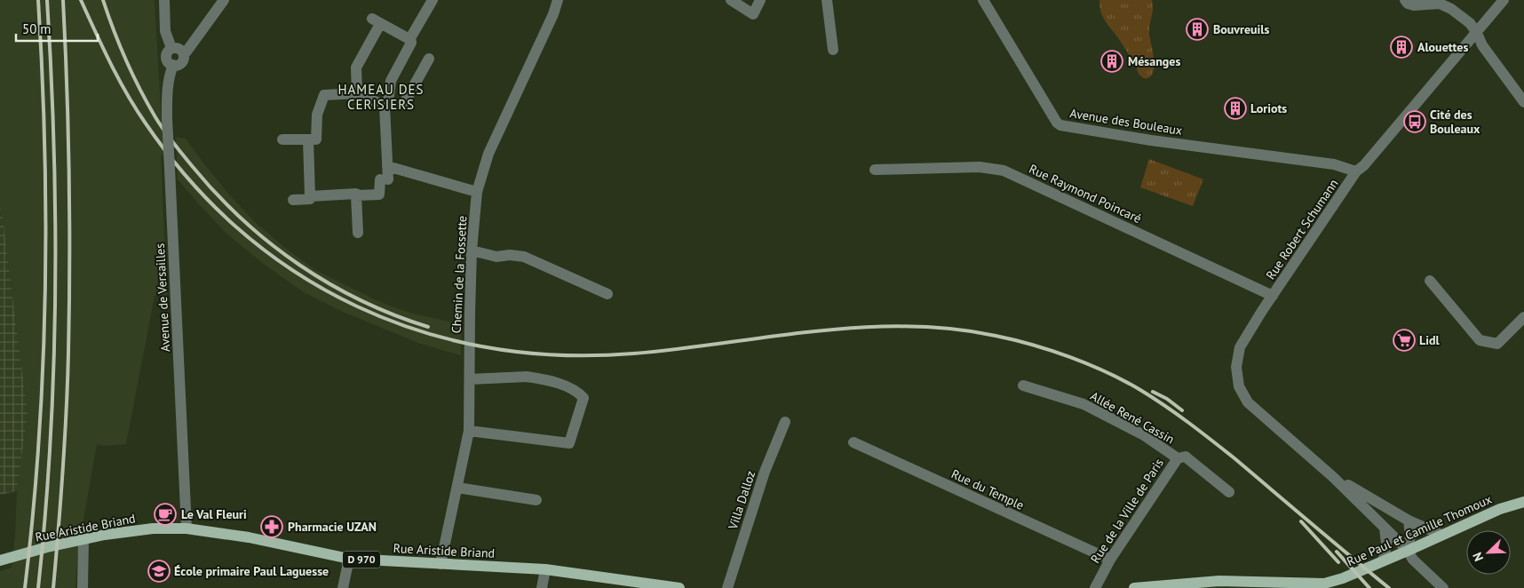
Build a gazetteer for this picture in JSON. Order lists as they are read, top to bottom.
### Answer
{
  "streets": {
    "main road": ["Rue Aristide Briand", "Rue Paul et Camille Thomoux", "D 970"],
    "street": [
      "Avenue des Bouleaux",
      "Rue Raymond Poincaré",
      "Rue Robert Schumann",
      "Chemin de la Fossette",
      "Avenue de Versailles",
      "Allée René Cassin",
      "Rue du Temple",
      "Villa Dalloz",
      "Rue de la Ville de Paris"
    ]
  },
  "crossings": [
    ["Avenue des Bouleaux", "Rue Robert Schumann"],
    ["Rue Raymond Poincaré", "Rue Robert Schumann"],
    ["Rue Robert Schumann", "Rue Paul et Camille Thomoux"],
    ["Chemin de la Fossette", "Rue Aristide Briand"],
    ["Avenue de Versailles", "Rue Aristide Briand"],
    ["Allée René Cassin", "Rue de la Ville de Paris"],
    ["Rue du Temple", "Rue de la Ville de Paris"]
  ],
  "districts": ["HAMEAU DES CERISIERS"],
  "places": {
    "building": [
      "Bouvreuils",
      "Alouettes",
      "Mésanges",
      "Loriots"
    ],
    "bus stop": ["Cité des Bouleaux"],
    "supermarket": ["Lidl"],
    "cafe": ["Le Val Fleuri"],
    "pharmacy": ["Pharmacie UZAN"],
    "school or university": ["École primaire Paul Laguesse"]
  },
  "scale_bar": "50 m",
  "north": "bottom left"
}
